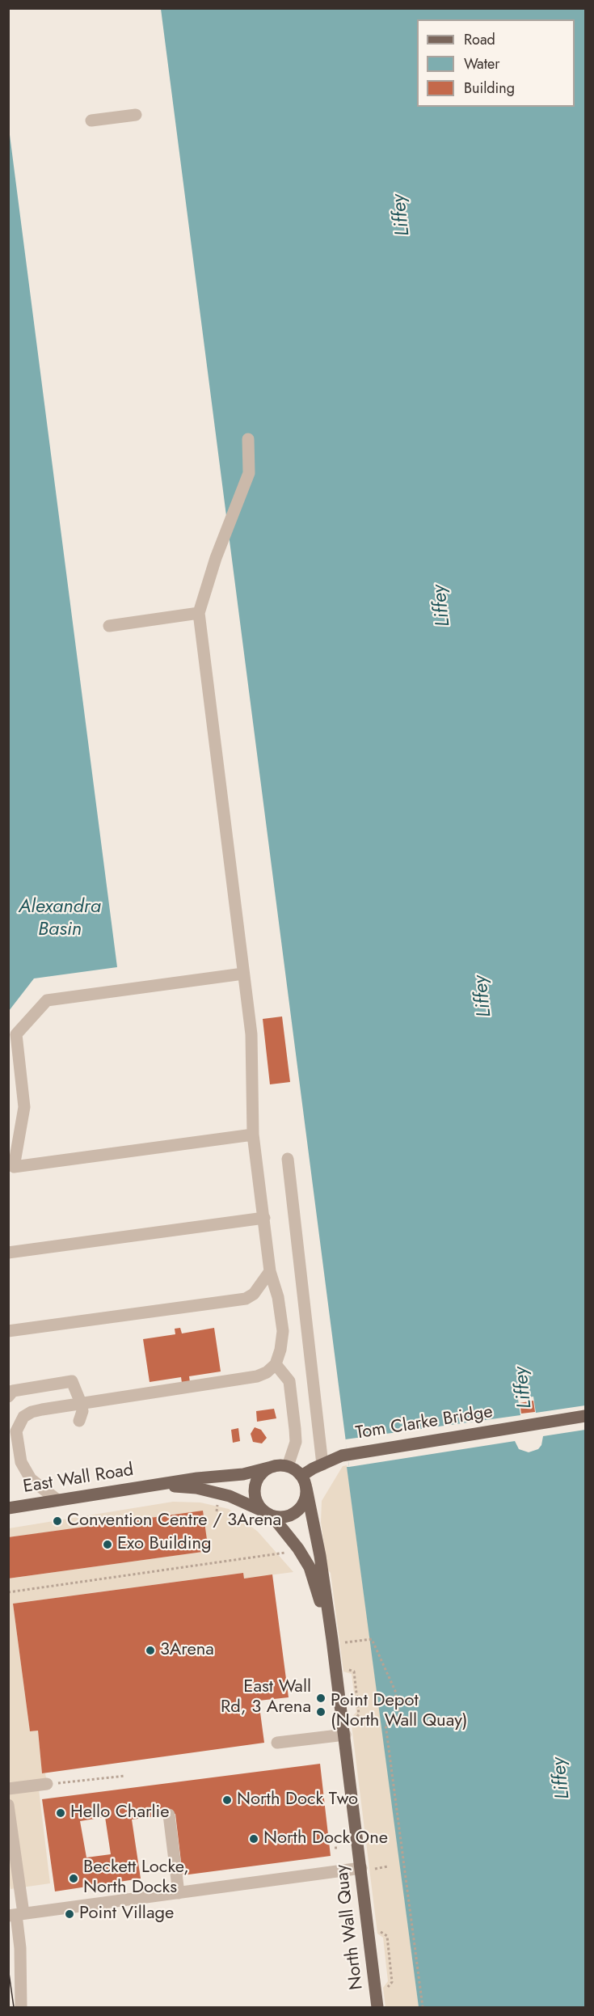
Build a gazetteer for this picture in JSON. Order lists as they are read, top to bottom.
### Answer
{
  "streets": {
    "main road": ["Tom Clarke Bridge", "East Wall Road", "North Wall Quay"]
  },
  "crossings": [
    ["Tom Clarke Bridge", "East Wall Road"],
    ["Tom Clarke Bridge", "North Wall Quay"],
    ["East Wall Road", "North Wall Quay"]
  ],
  "water": ["Liffey", "Alexandra Basin"],
  "places": [
    "Convention Centre / 3Arena",
    "Exo Building",
    "3Arena",
    "East Wall Rd, 3 Arena",
    "Point Depot (North Wall Quay)",
    "North Dock Two",
    "Hello Charlie",
    "North Dock One",
    "Beckett Locke, North Docks",
    "Point Village"
  ],
  "legend": ["Road", "Water", "Building"]
}
